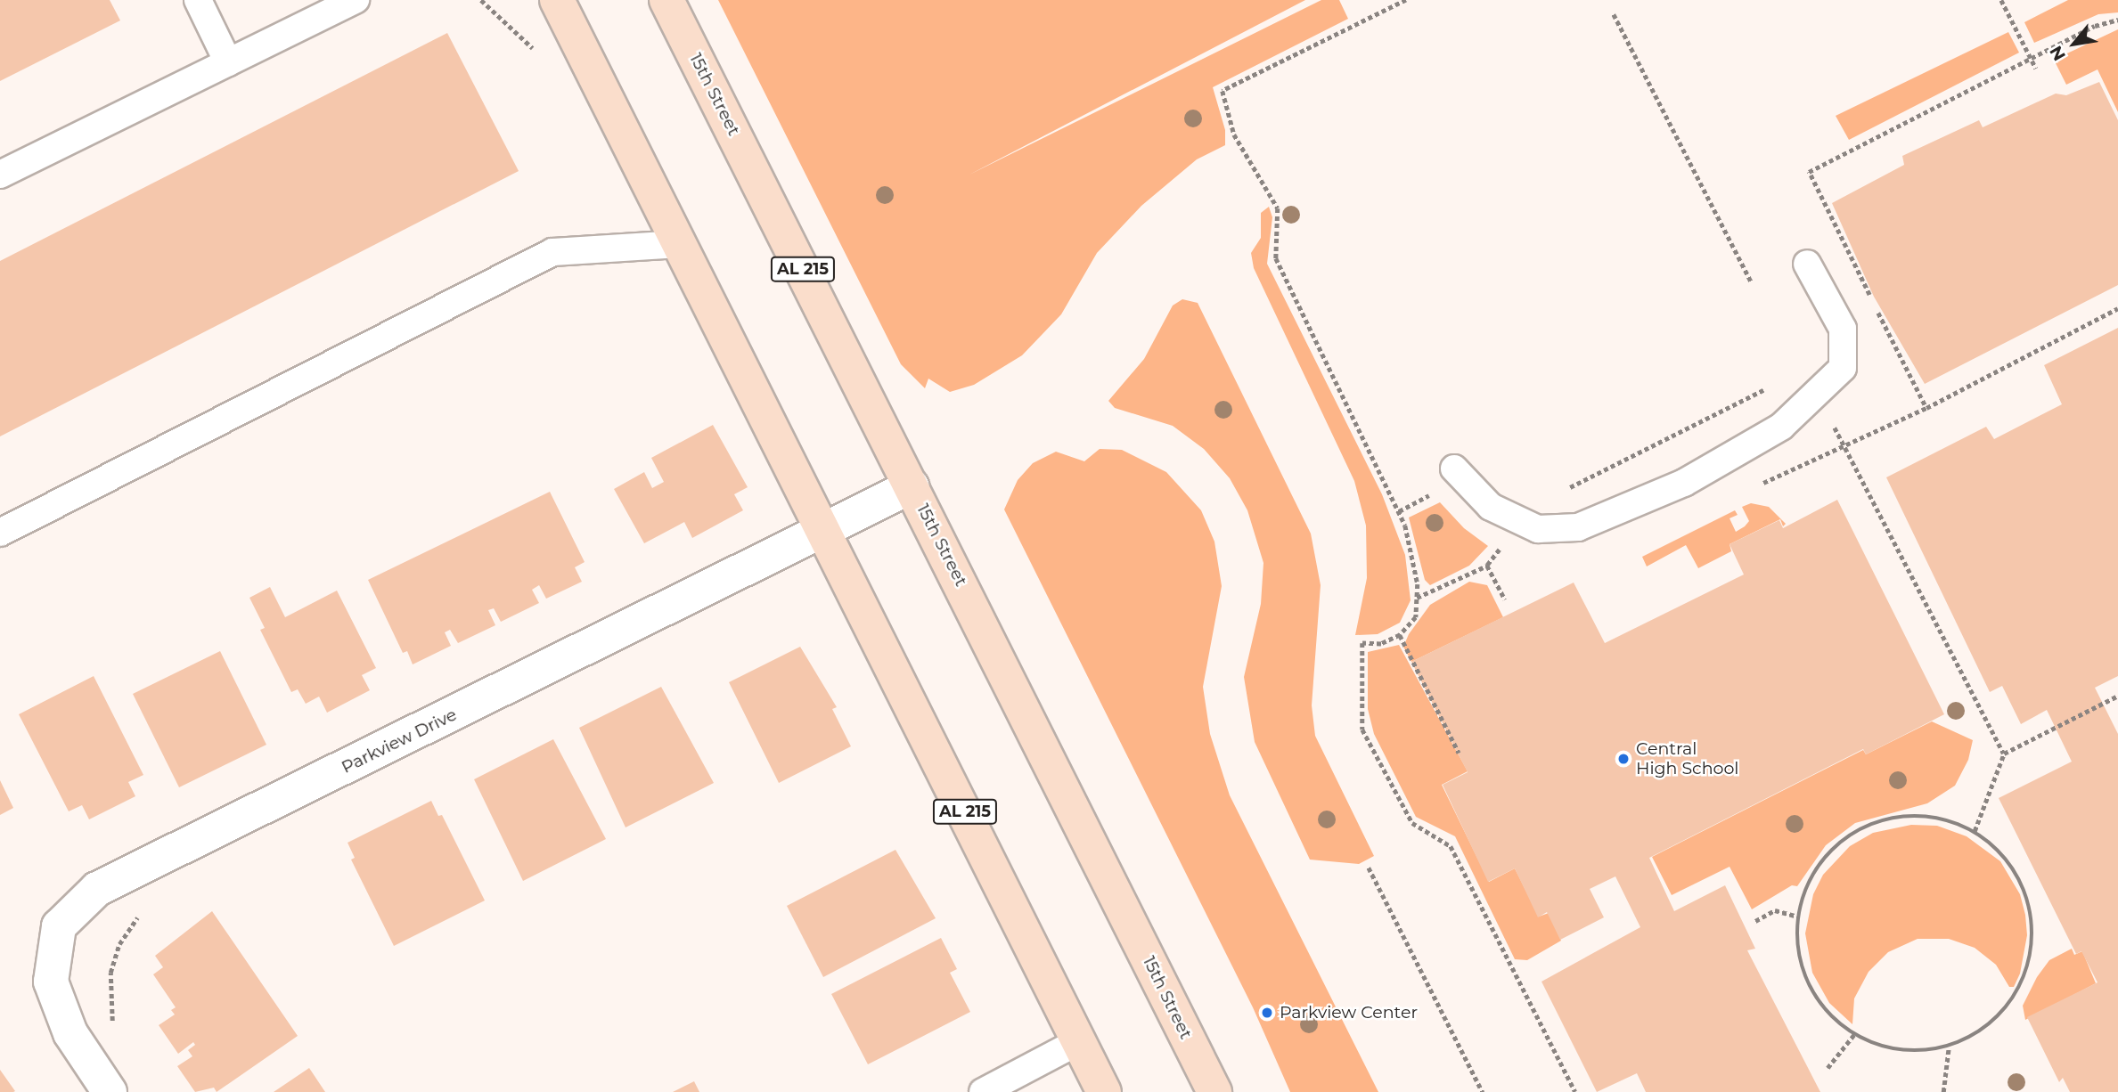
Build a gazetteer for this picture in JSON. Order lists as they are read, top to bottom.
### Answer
{
  "streets": {
    "main road": ["15th Street", "AL 215"],
    "street": ["Parkview Drive"]
  },
  "crossings": [
    ["15th Street", "Parkview Drive"],
    ["AL 215", "Parkview Drive"]
  ],
  "places": ["Central High School", "Parkview Center"],
  "north": "bottom left"
}
